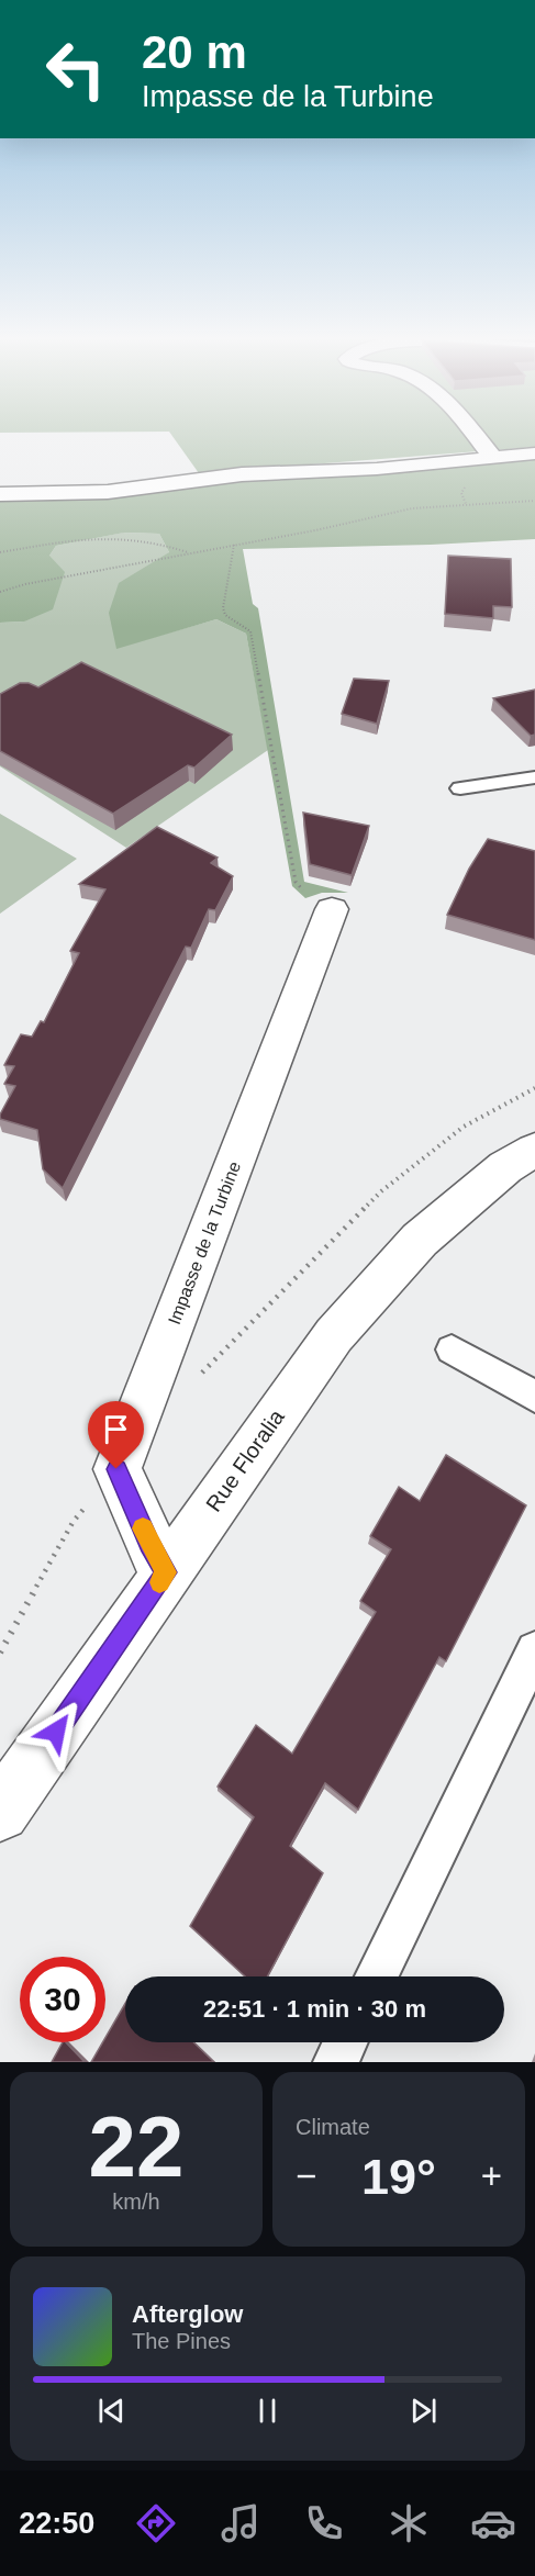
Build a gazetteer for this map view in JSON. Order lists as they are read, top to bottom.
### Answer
{
  "streets": {
    "street": ["Impasse de la Turbine", "Rue Floralia"]
  },
  "crossings": [
    ["Impasse de la Turbine", "Rue Floralia"]
  ],
  "page": {
    "turn": ["20 m", "Impasse de la Turbine"],
    "limit": "30",
    "trip": "22:51 · 1 min · 30 m",
    "tile": [
      ["22", "km/h"],
      "Climate"
    ],
    "heat": ["−", "19°", "+"],
    "song": ["Afterglow", "The Pines"],
    "tabs": "22:50"
  }
}
